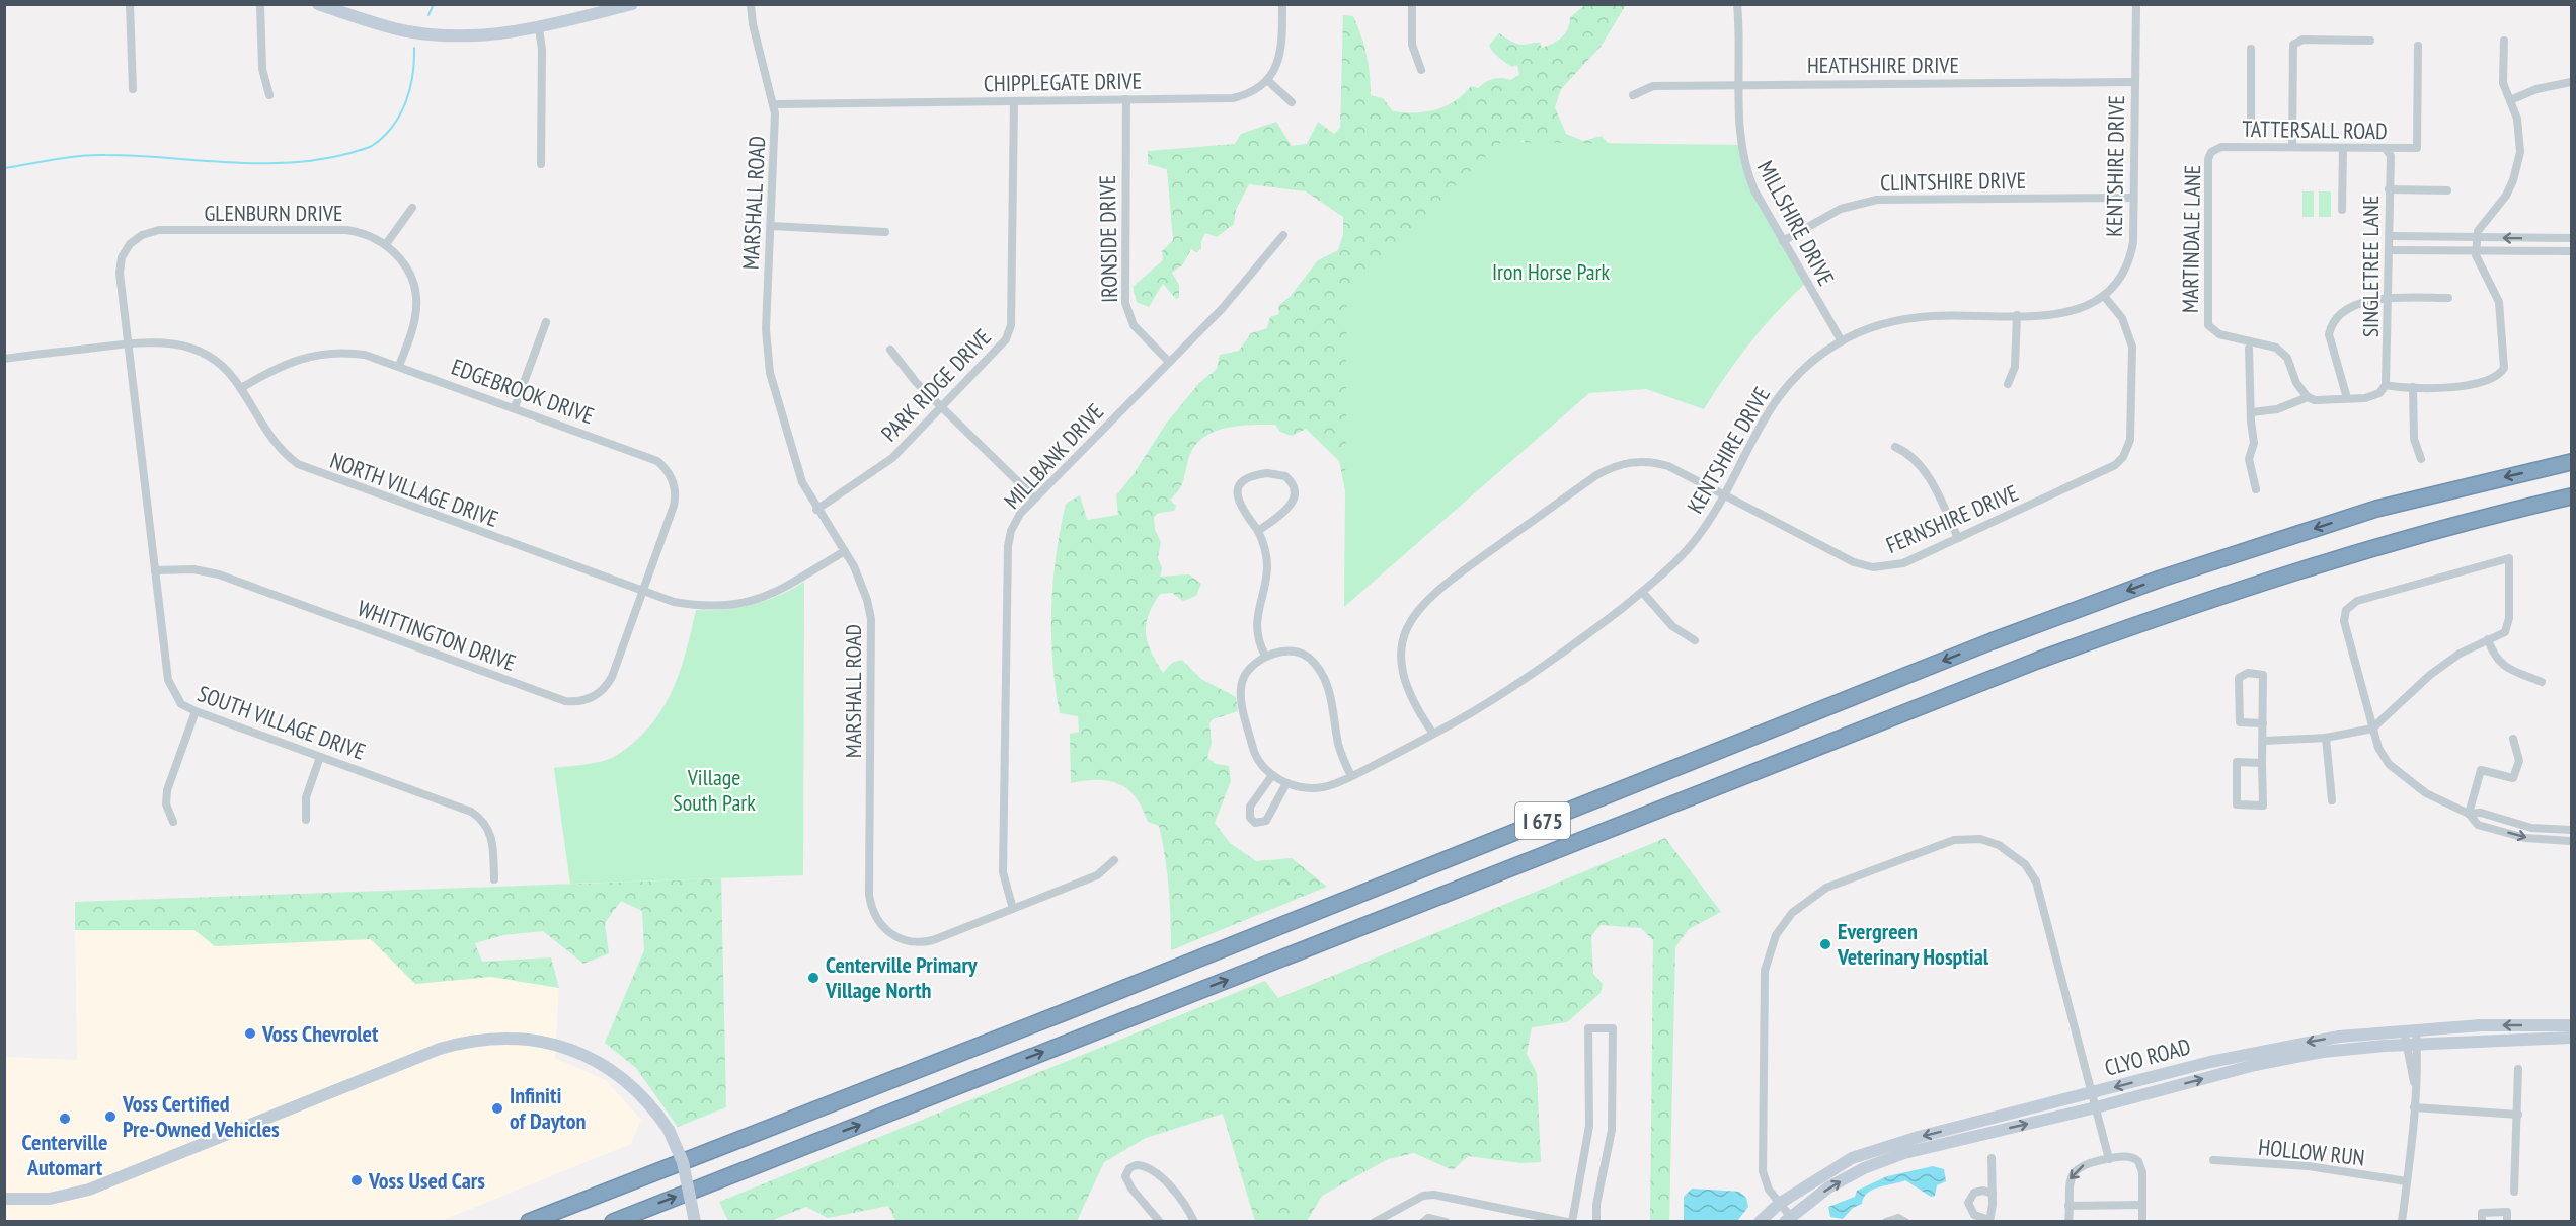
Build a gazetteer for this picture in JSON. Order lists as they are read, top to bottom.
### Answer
{
  "streets": {
    "highway": ["I 675"],
    "street": [
      "HEATHSHIRE DRIVE",
      "CHIPPLEGATE DRIVE",
      "TATTERSALL ROAD",
      "KENTSHIRE DRIVE",
      "CLINTSHIRE DRIVE",
      "MARSHALL ROAD",
      "GLENBURN DRIVE",
      "MILLSHIRE DRIVE",
      "IRONSIDE DRIVE",
      "MARTINDALE LANE",
      "SINGLETREE LANE",
      "PARK RIDGE DRIVE",
      "EDGEBROOK DRIVE",
      "MILLBANK DRIVE",
      "NORTH VILLAGE DRIVE",
      "FERNSHIRE DRIVE",
      "WHITTINGTON DRIVE",
      "SOUTH VILLAGE DRIVE",
      "CLYO ROAD",
      "HOLLOW RUN"
    ]
  },
  "crossings": [
    ["HEATHSHIRE DRIVE", "KENTSHIRE DRIVE"],
    ["HEATHSHIRE DRIVE", "MILLSHIRE DRIVE"],
    ["CHIPPLEGATE DRIVE", "MARSHALL ROAD"],
    ["CHIPPLEGATE DRIVE", "IRONSIDE DRIVE"],
    ["CHIPPLEGATE DRIVE", "PARK RIDGE DRIVE"],
    ["TATTERSALL ROAD", "MARTINDALE LANE"],
    ["TATTERSALL ROAD", "SINGLETREE LANE"],
    ["KENTSHIRE DRIVE", "CLINTSHIRE DRIVE"],
    ["KENTSHIRE DRIVE", "MILLSHIRE DRIVE"],
    ["KENTSHIRE DRIVE", "FERNSHIRE DRIVE"],
    ["CLINTSHIRE DRIVE", "MILLSHIRE DRIVE"],
    ["MARSHALL ROAD", "PARK RIDGE DRIVE"],
    ["MARSHALL ROAD", "MILLBANK DRIVE"],
    ["MARSHALL ROAD", "NORTH VILLAGE DRIVE"],
    ["GLENBURN DRIVE", "EDGEBROOK DRIVE"],
    ["GLENBURN DRIVE", "NORTH VILLAGE DRIVE"],
    ["GLENBURN DRIVE", "SOUTH VILLAGE DRIVE"],
    ["IRONSIDE DRIVE", "MILLBANK DRIVE"],
    ["EDGEBROOK DRIVE", "NORTH VILLAGE DRIVE"],
    ["EDGEBROOK DRIVE", "WHITTINGTON DRIVE"],
    ["NORTH VILLAGE DRIVE", "WHITTINGTON DRIVE"],
    ["NORTH VILLAGE DRIVE", "SOUTH VILLAGE DRIVE"],
    ["WHITTINGTON DRIVE", "SOUTH VILLAGE DRIVE"]
  ],
  "parks": ["Iron Horse Park", "Village South Park"],
  "places": [
    "Evergreen Veterinary Hosptial",
    "Centerville Primary Village North",
    "Voss Chevrolet",
    "Infiniti of Dayton",
    "Voss Certified Pre-Owned Vehicles",
    "Centerville Automart",
    "Voss Used Cars"
  ]
}
